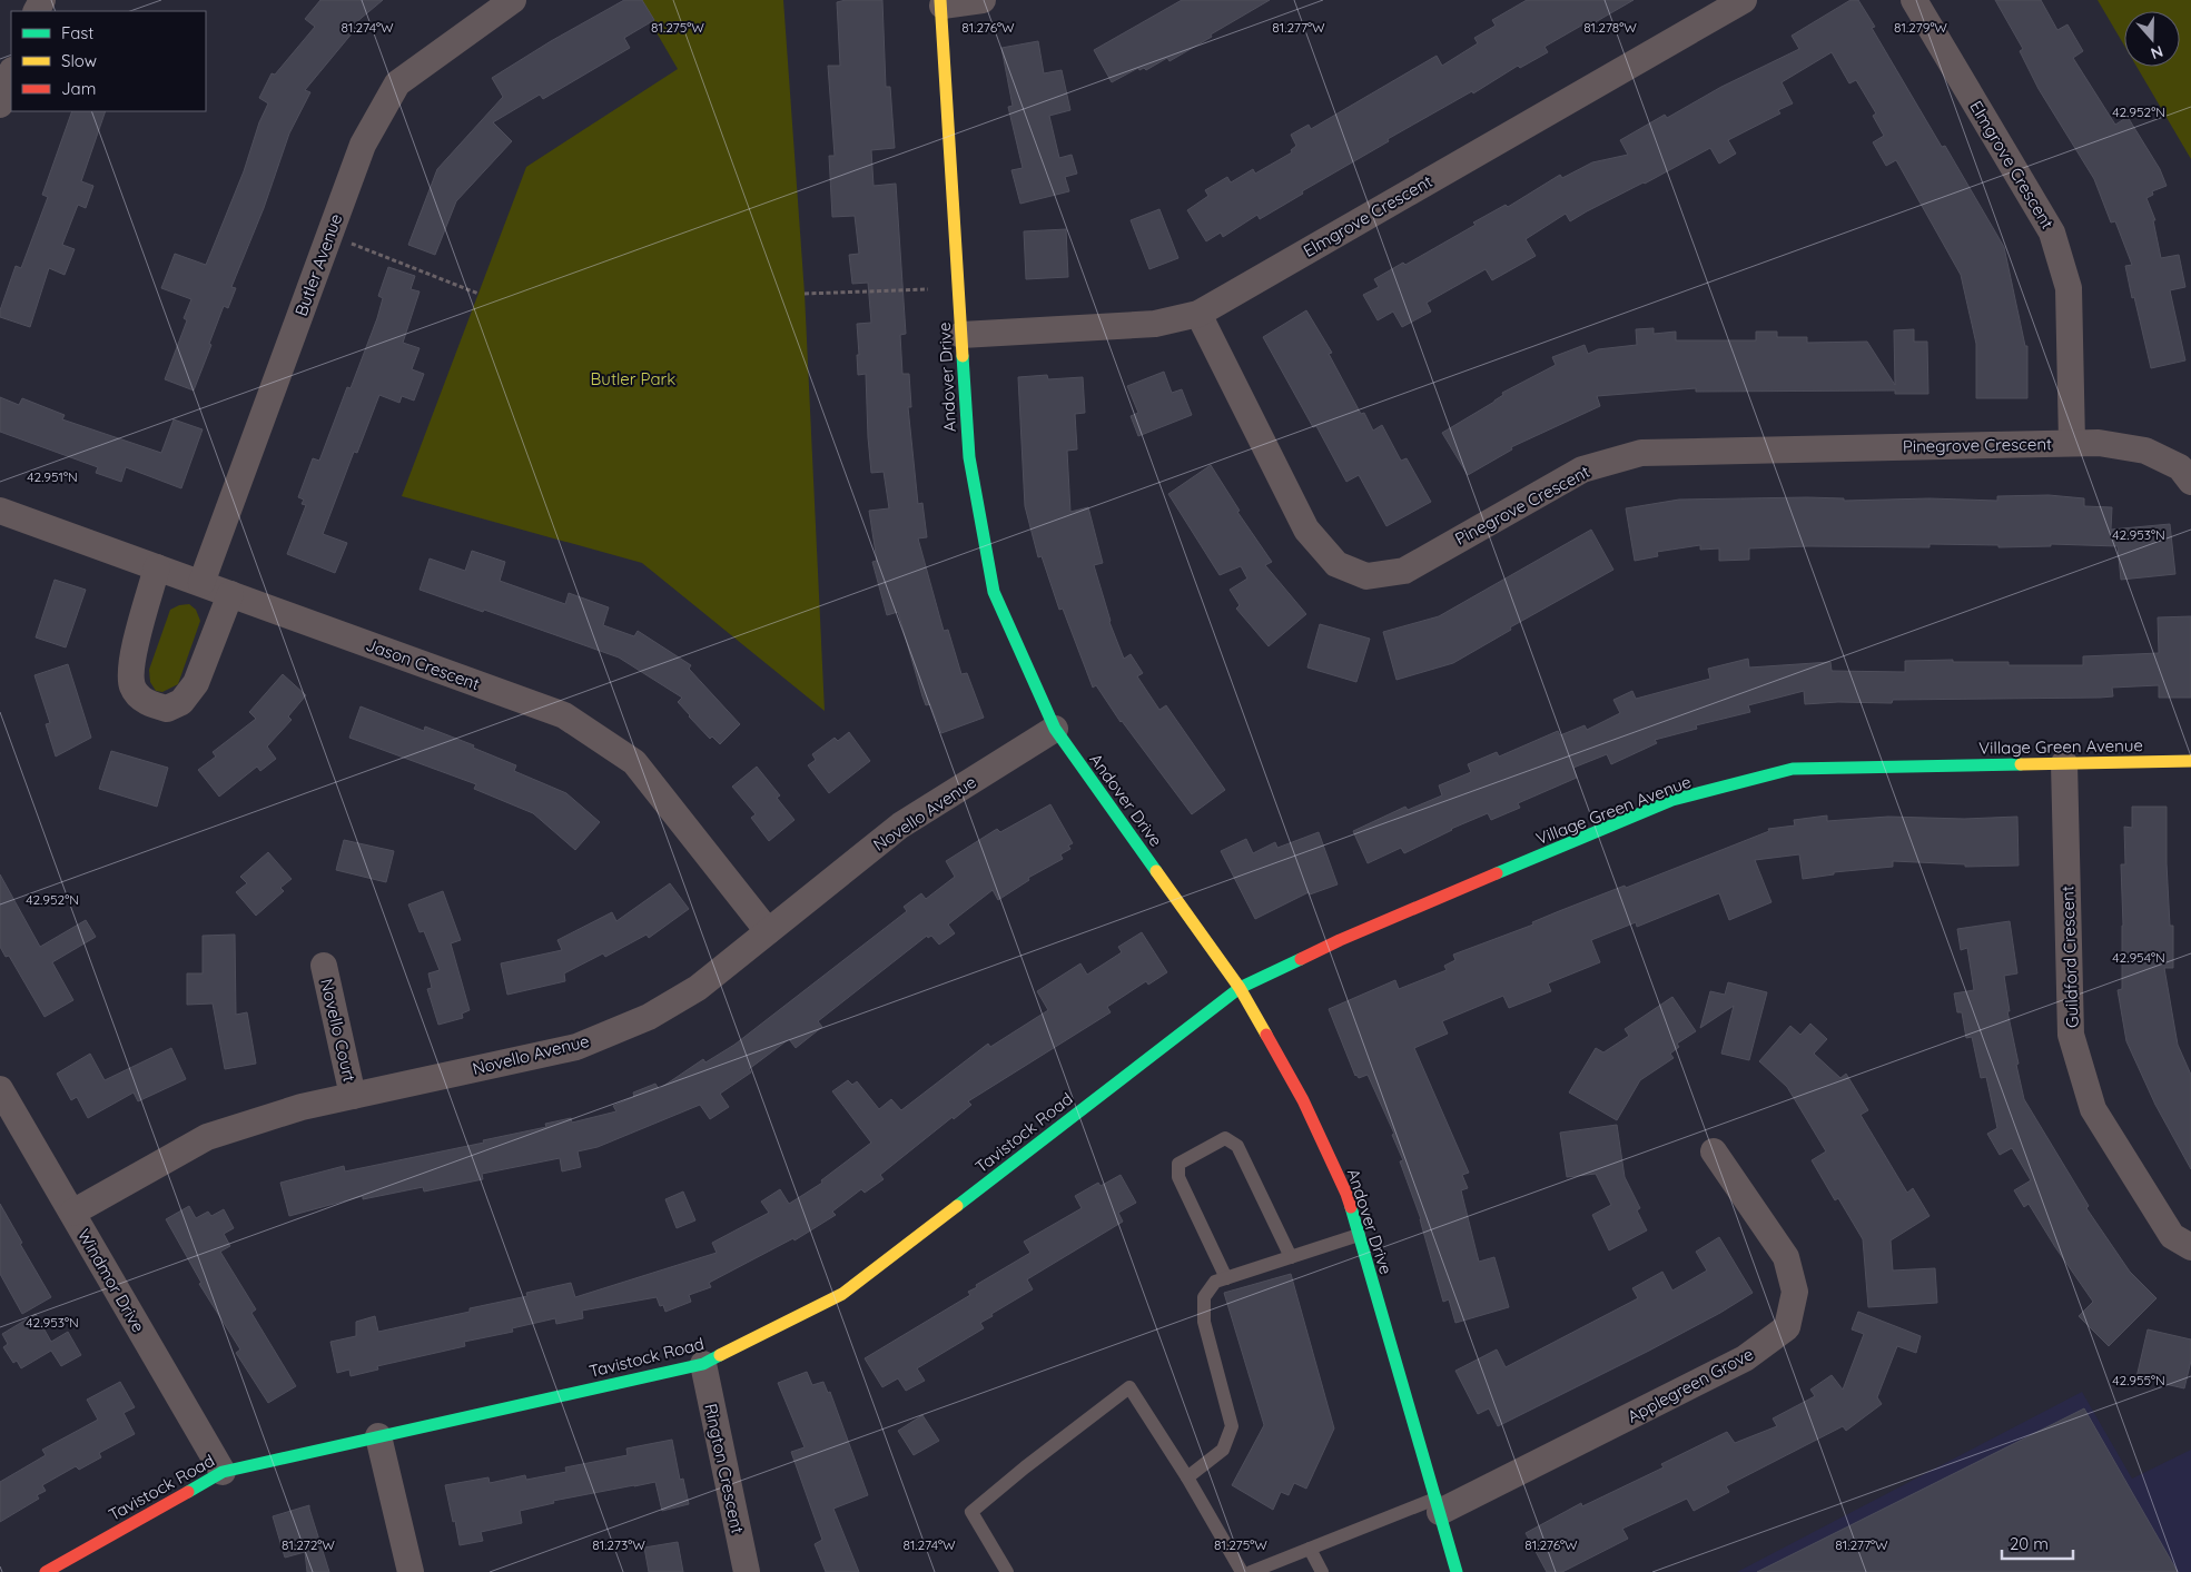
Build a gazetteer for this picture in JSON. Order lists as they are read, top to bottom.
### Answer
{
  "streets": {
    "street": [
      "Elmgrove Crescent",
      "Butler Avenue",
      "Andover Drive",
      "Pinegrove Crescent",
      "Jason Crescent",
      "Village Green Avenue",
      "Novello Avenue",
      "Guildford Crescent",
      "Novello Court",
      "Tavistock Road",
      "Windmor Drive",
      "Applegreen Grove",
      "Rington Crescent"
    ]
  },
  "crossings": [
    ["Elmgrove Crescent", "Andover Drive"],
    ["Elmgrove Crescent", "Pinegrove Crescent"],
    ["Butler Avenue", "Jason Crescent"],
    ["Andover Drive", "Village Green Avenue"],
    ["Andover Drive", "Novello Avenue"],
    ["Andover Drive", "Tavistock Road"],
    ["Andover Drive", "Applegreen Grove"],
    ["Jason Crescent", "Novello Avenue"],
    ["Village Green Avenue", "Guildford Crescent"],
    ["Village Green Avenue", "Tavistock Road"],
    ["Novello Avenue", "Novello Court"],
    ["Novello Avenue", "Windmor Drive"],
    ["Tavistock Road", "Windmor Drive"],
    ["Tavistock Road", "Rington Crescent"]
  ],
  "parks": ["Butler Park"],
  "legend": ["Fast", "Slow", "Jam"],
  "scale_bar": "20 m",
  "north": "bottom",
  "coordinates": [
    "81.274°W",
    "81.275°W",
    "81.276°W",
    "81.277°W",
    "81.279°W",
    "81.278°W",
    "42.952°N",
    "42.951°N",
    "42.953°N",
    "42.954°N",
    "42.955°N",
    "81.272°W",
    "81.273°W"
  ]
}
